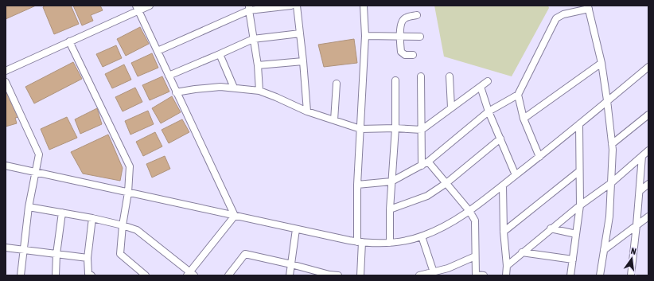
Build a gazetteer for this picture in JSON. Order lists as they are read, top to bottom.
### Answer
{
  "north": "top"
}
